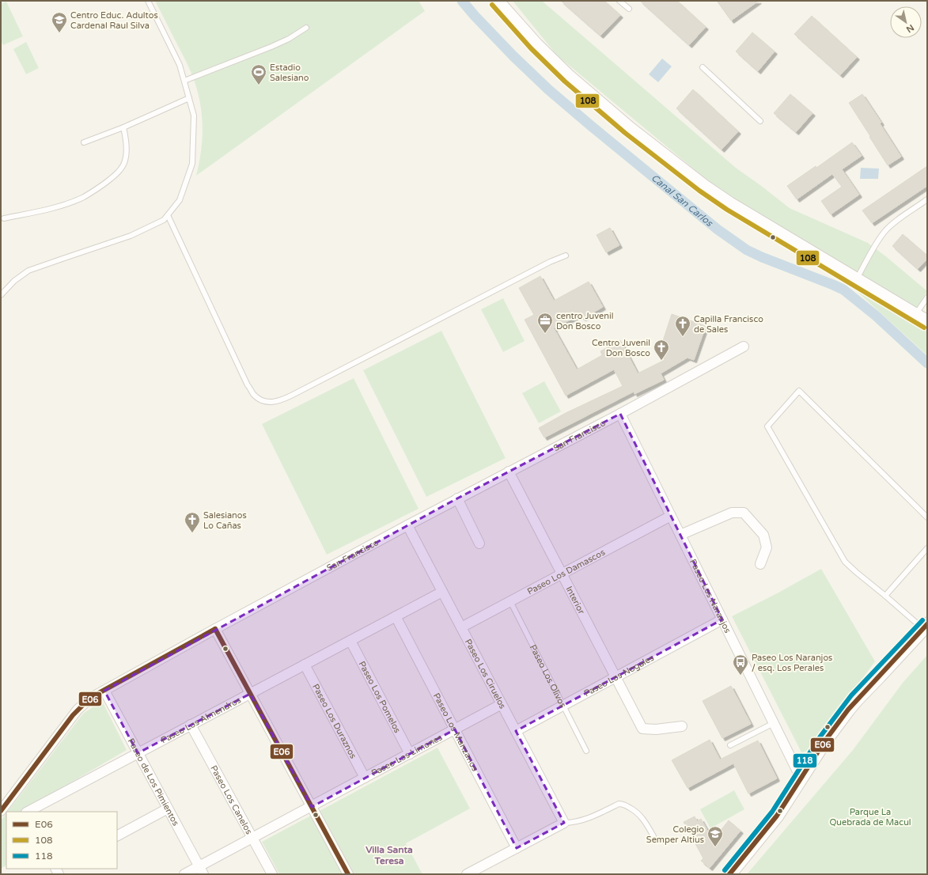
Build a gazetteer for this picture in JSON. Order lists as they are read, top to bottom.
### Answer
{
  "streets": {
    "street": [
      "San Francisco",
      "Paseo Los Damascos",
      "Paseo Los Naranjos",
      "Interior",
      "Paseo Los Ciruelos",
      "Paseo Los Nogales",
      "Paseo Los Pomelos",
      "Paseo Los Almendros",
      "Paseo Los Duraznos",
      "Paseo Los Manzanos",
      "Paseo Los Limones",
      "Paseo de Los Pimientos",
      "Paseo Los Canelos"
    ],
    "lane": ["Paseo Los Olivos"]
  },
  "crossings": [
    ["San Francisco", "Paseo Los Naranjos"],
    ["San Francisco", "Interior"],
    ["San Francisco", "Paseo Los Ciruelos"],
    ["San Francisco", "Paseo de Los Pimientos"],
    ["Paseo Los Damascos", "Paseo Los Naranjos"],
    ["Paseo Los Damascos", "Interior"],
    ["Paseo Los Damascos", "Paseo Los Ciruelos"],
    ["Paseo Los Damascos", "Paseo Los Olivos"],
    ["Paseo Los Naranjos", "Paseo Los Nogales"],
    ["Interior", "Paseo Los Nogales"],
    ["Paseo Los Ciruelos", "Paseo Los Nogales"],
    ["Paseo Los Ciruelos", "Paseo Los Almendros"],
    ["Paseo Los Ciruelos", "Paseo Los Limones"],
    ["Paseo Los Nogales", "Paseo Los Olivos"],
    ["Paseo Los Pomelos", "Paseo Los Almendros"],
    ["Paseo Los Pomelos", "Paseo Los Limones"],
    ["Paseo Los Almendros", "Paseo Los Duraznos"],
    ["Paseo Los Almendros", "Paseo Los Manzanos"],
    ["Paseo Los Almendros", "Paseo de Los Pimientos"],
    ["Paseo Los Almendros", "Paseo Los Canelos"],
    ["Paseo Los Duraznos", "Paseo Los Limones"],
    ["Paseo Los Manzanos", "Paseo Los Limones"],
    ["Paseo Los Limones", "Paseo de Los Pimientos"],
    ["Paseo Los Limones", "Paseo Los Canelos"]
  ],
  "districts": ["Villa Santa Teresa"],
  "water": ["Canal San Carlos"],
  "parks": ["Parque La Quebrada de Macul"],
  "places": {
    "school or university": ["Centro Educ. Adultos Cardenal Raul Silva", "Colegio Semper Altius"],
    "sports": ["Estadio Salesiano"],
    "office": ["centro Juvenil Don Bosco"],
    "church": ["Capilla Francisco de Sales", "Centro Juvenil Don Bosco", "Salesianos Lo Cañas"],
    "bus stop": ["Paseo Los Naranjos / esq. Los Perales"]
  },
  "lines": ["transit line 108", "transit line 118", "transit line E06"],
  "legend": ["E06", "108", "118"],
  "north": "bottom right"
}
